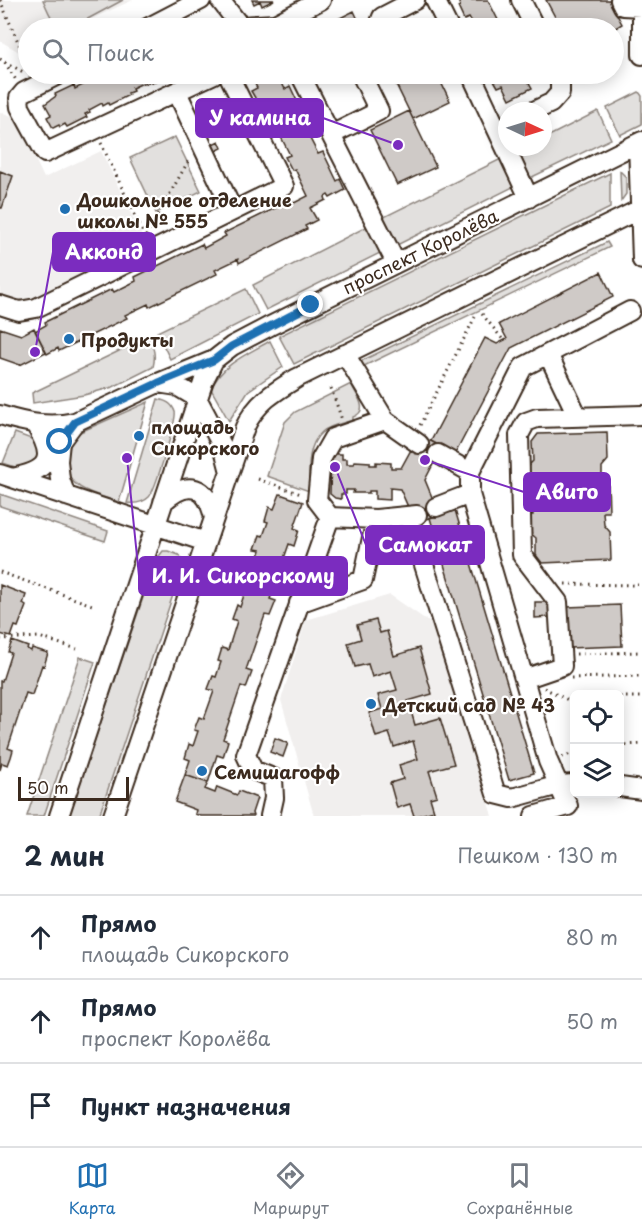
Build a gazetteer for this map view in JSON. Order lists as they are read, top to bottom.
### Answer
{
  "streets": {
    "street": ["проспект Королёва"]
  },
  "places": [
    "У камина",
    "Дошкольное отделение школы № 555",
    "Продукты",
    "Акконд",
    "площадь Сикорского",
    "И. И. Сикорскому",
    "Авито",
    "Самокат",
    "Детский сад № 43",
    "Семишагофф"
  ],
  "scale_bar": "50 m",
  "north": "right",
  "page": {
    "search": "Поиск",
    "scale": "50 m",
    "heading": ["2 мин", "Пешком · 130 m"],
    "list": [
      ["Прямо", "площадь Сикорского", "80 m"],
      ["Прямо", "проспект Королёва", "50 m"],
      "Пункт назначения"
    ],
    "nav": ["Карта", "Маршрут", "Сохранённые"]
  }
}
